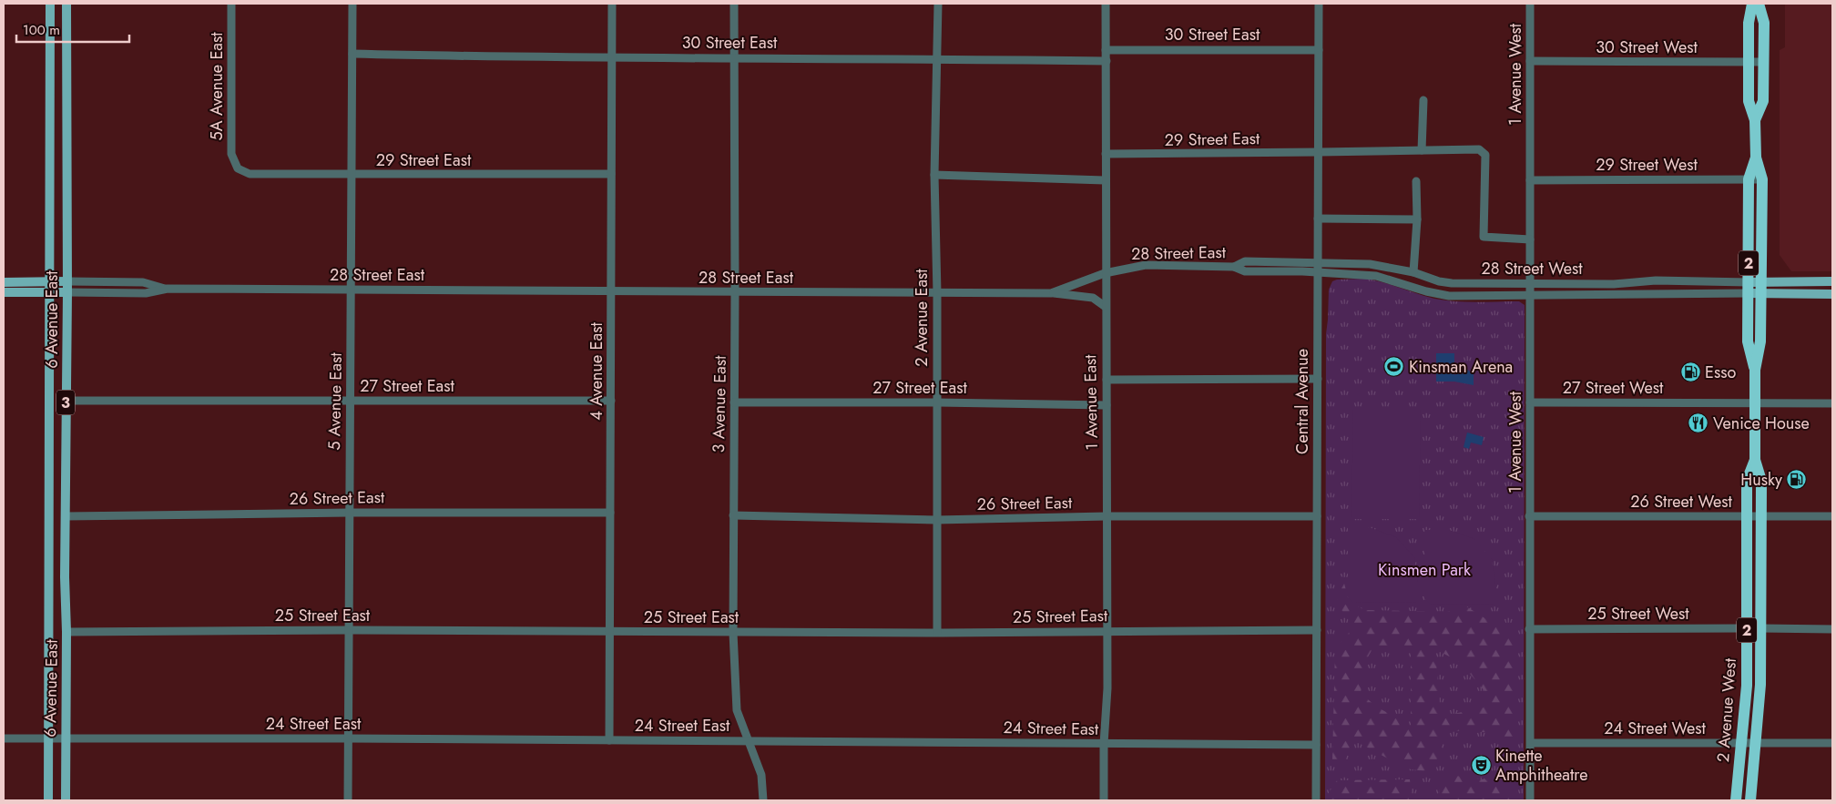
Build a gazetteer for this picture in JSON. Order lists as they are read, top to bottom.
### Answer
{
  "streets": {
    "highway": ["2", "2 Avenue West"],
    "main road": [
      "28 Street East",
      "28 Street West",
      "6 Avenue East",
      "3"
    ],
    "street": [
      "30 Street East",
      "30 Street West",
      "1 Avenue West",
      "5A Avenue East",
      "29 Street East",
      "29 Street West",
      "2 Avenue East",
      "4 Avenue East",
      "27 Street East",
      "27 Street West",
      "5 Avenue East",
      "Central Avenue",
      "1 Avenue East",
      "3 Avenue East",
      "26 Street East",
      "26 Street West",
      "25 Street West",
      "25 Street East",
      "24 Street East",
      "24 Street West"
    ]
  },
  "crossings": [
    ["30 Street East", "2 Avenue East"],
    ["30 Street East", "4 Avenue East"],
    ["30 Street East", "5 Avenue East"],
    ["30 Street East", "Central Avenue"],
    ["30 Street East", "1 Avenue East"],
    ["30 Street East", "3 Avenue East"],
    ["30 Street West", "1 Avenue West"],
    ["30 Street West", "2 Avenue West"],
    ["1 Avenue West", "29 Street East"],
    ["1 Avenue West", "29 Street West"],
    ["1 Avenue West", "28 Street West"],
    ["1 Avenue West", "27 Street West"],
    ["1 Avenue West", "26 Street West"],
    ["1 Avenue West", "25 Street West"],
    ["1 Avenue West", "24 Street West"],
    ["5A Avenue East", "29 Street East"],
    ["29 Street East", "4 Avenue East"],
    ["29 Street East", "5 Avenue East"],
    ["29 Street East", "Central Avenue"],
    ["29 Street East", "1 Avenue East"],
    ["29 Street West", "2 Avenue West"],
    ["28 Street East", "28 Street West"],
    ["28 Street East", "2 Avenue East"],
    ["28 Street East", "6 Avenue East"],
    ["28 Street East", "4 Avenue East"],
    ["28 Street East", "5 Avenue East"],
    ["28 Street East", "Central Avenue"],
    ["28 Street East", "1 Avenue East"],
    ["28 Street East", "3 Avenue East"],
    ["28 Street West", "Central Avenue"],
    ["28 Street West", "2 Avenue West"],
    ["2 Avenue East", "27 Street East"],
    ["2 Avenue East", "26 Street East"],
    ["2 Avenue East", "25 Street East"],
    ["6 Avenue East", "27 Street East"],
    ["6 Avenue East", "26 Street East"],
    ["6 Avenue East", "25 Street East"],
    ["6 Avenue East", "24 Street East"],
    ["4 Avenue East", "27 Street East"],
    ["4 Avenue East", "26 Street East"],
    ["4 Avenue East", "25 Street East"],
    ["4 Avenue East", "24 Street East"],
    ["27 Street East", "5 Avenue East"],
    ["27 Street East", "1 Avenue East"],
    ["27 Street East", "3 Avenue East"],
    ["27 Street West", "2 Avenue West"],
    ["5 Avenue East", "26 Street East"],
    ["5 Avenue East", "25 Street East"],
    ["5 Avenue East", "24 Street East"],
    ["Central Avenue", "26 Street East"],
    ["Central Avenue", "25 Street East"],
    ["Central Avenue", "24 Street East"],
    ["1 Avenue East", "26 Street East"],
    ["1 Avenue East", "25 Street East"],
    ["1 Avenue East", "24 Street East"],
    ["3 Avenue East", "26 Street East"],
    ["3 Avenue East", "25 Street East"],
    ["3 Avenue East", "24 Street East"],
    ["26 Street West", "2 Avenue West"],
    ["25 Street West", "2 Avenue West"],
    ["2 Avenue West", "24 Street West"]
  ],
  "parks": ["Kinsmen Park"],
  "places": {
    "sports": ["Kinsman Arena"],
    "fuel station": ["Esso", "Husky"],
    "restaurant": ["Venice House"],
    "theatre": ["Kinette Amphitheatre"]
  },
  "scale_bar": "100 m"
}
